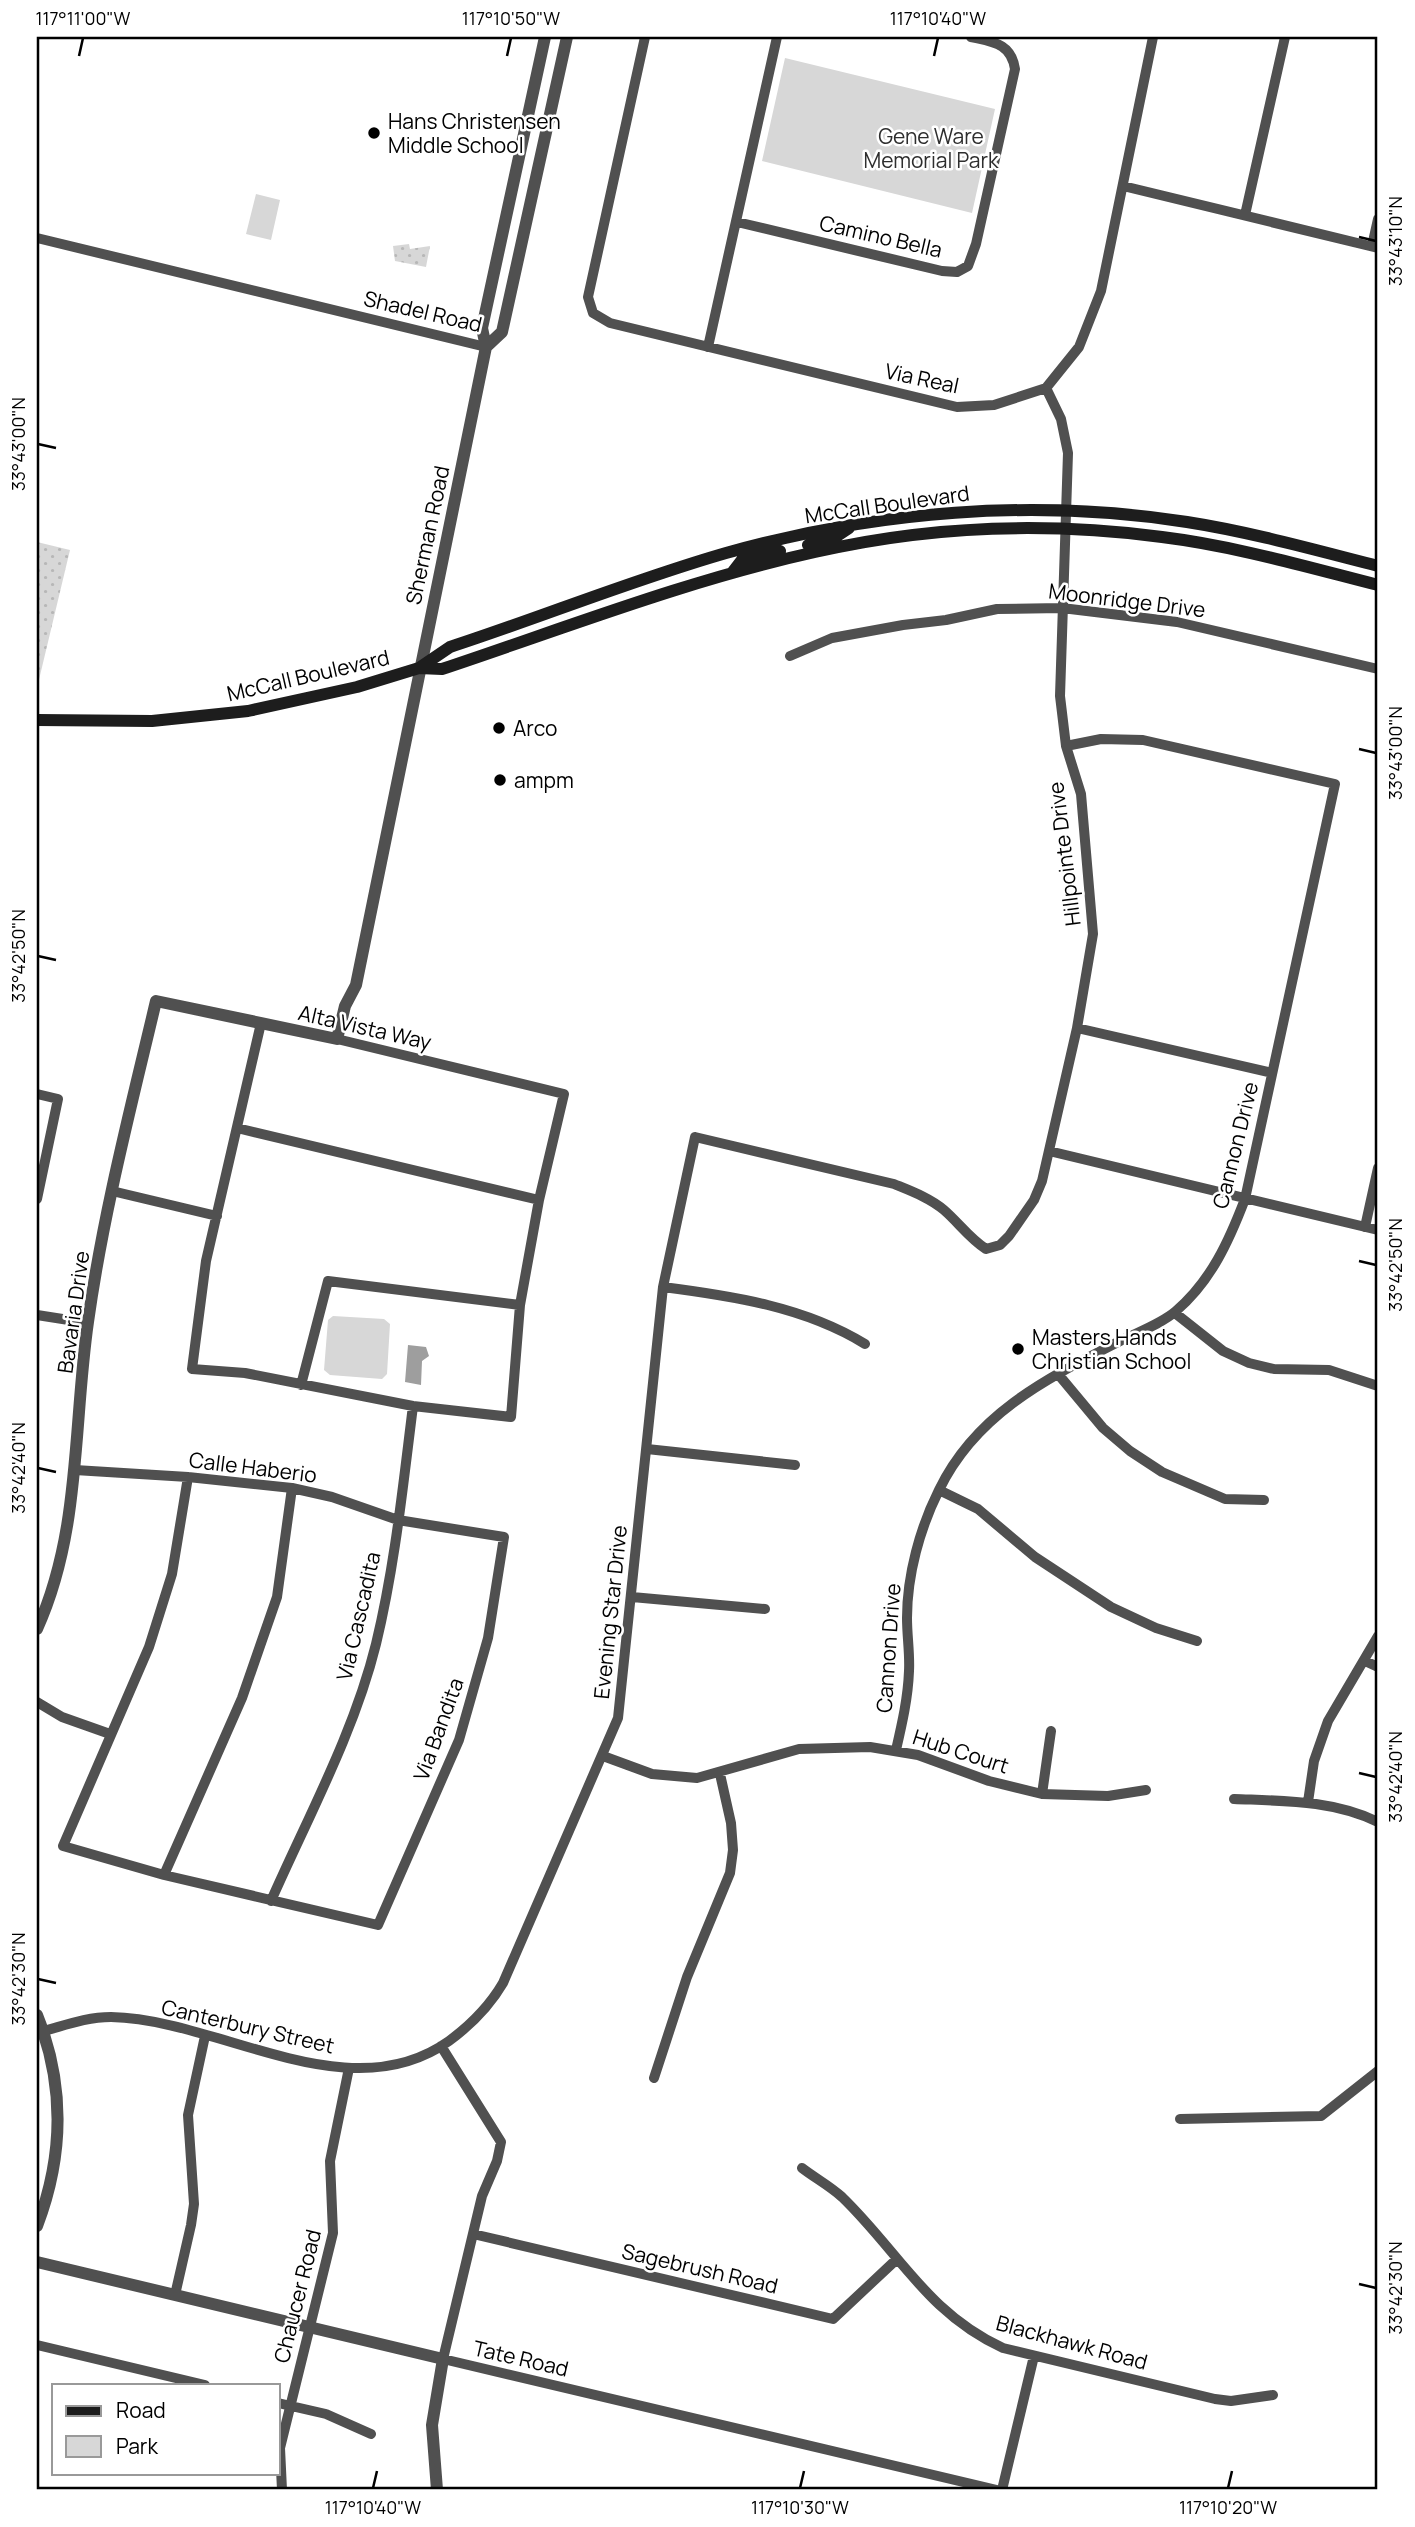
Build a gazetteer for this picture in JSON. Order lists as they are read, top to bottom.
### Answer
{
  "streets": {
    "main road": ["McCall Boulevard"],
    "street": [
      "Camino Bella",
      "Shadel Road",
      "Via Real",
      "Sherman Road",
      "Moonridge Drive",
      "Hillpointe Drive",
      "Alta Vista Way",
      "Cannon Drive",
      "Bavaria Drive",
      "Calle Haberio",
      "Evening Star Drive",
      "Via Cascadita",
      "Via Bandita",
      "Hub Court",
      "Canterbury Street",
      "Sagebrush Road",
      "Chaucer Road",
      "Blackhawk Road",
      "Tate Road"
    ]
  },
  "crossings": [
    ["Shadel Road", "Sherman Road"],
    ["Via Real", "Hillpointe Drive"],
    ["McCall Boulevard", "Sherman Road"],
    ["McCall Boulevard", "Hillpointe Drive"],
    ["Sherman Road", "Alta Vista Way"],
    ["Moonridge Drive", "Hillpointe Drive"],
    ["Hillpointe Drive", "Cannon Drive"],
    ["Hillpointe Drive", "Evening Star Drive"],
    ["Alta Vista Way", "Bavaria Drive"],
    ["Cannon Drive", "Hub Court"],
    ["Bavaria Drive", "Calle Haberio"],
    ["Calle Haberio", "Via Cascadita"],
    ["Calle Haberio", "Via Bandita"],
    ["Evening Star Drive", "Hub Court"],
    ["Evening Star Drive", "Canterbury Street"],
    ["Via Cascadita", "Via Bandita"],
    ["Canterbury Street", "Chaucer Road"],
    ["Sagebrush Road", "Blackhawk Road"],
    ["Chaucer Road", "Tate Road"]
  ],
  "parks": ["Gene Ware Memorial Park"],
  "places": [
    "Hans Christensen Middle School",
    "Arco",
    "ampm",
    "Masters Hands Christian School"
  ],
  "legend": ["Road", "Park"],
  "coordinates": [
    "117°11'00\"W",
    "117°10'50\"W",
    "117°10'40\"W",
    "33°43'10\"N",
    "33°43'00\"N",
    "33°42'50\"N",
    "33°42'40\"N",
    "33°42'30\"N",
    "117°10'30\"W",
    "117°10'20\"W"
  ]
}
